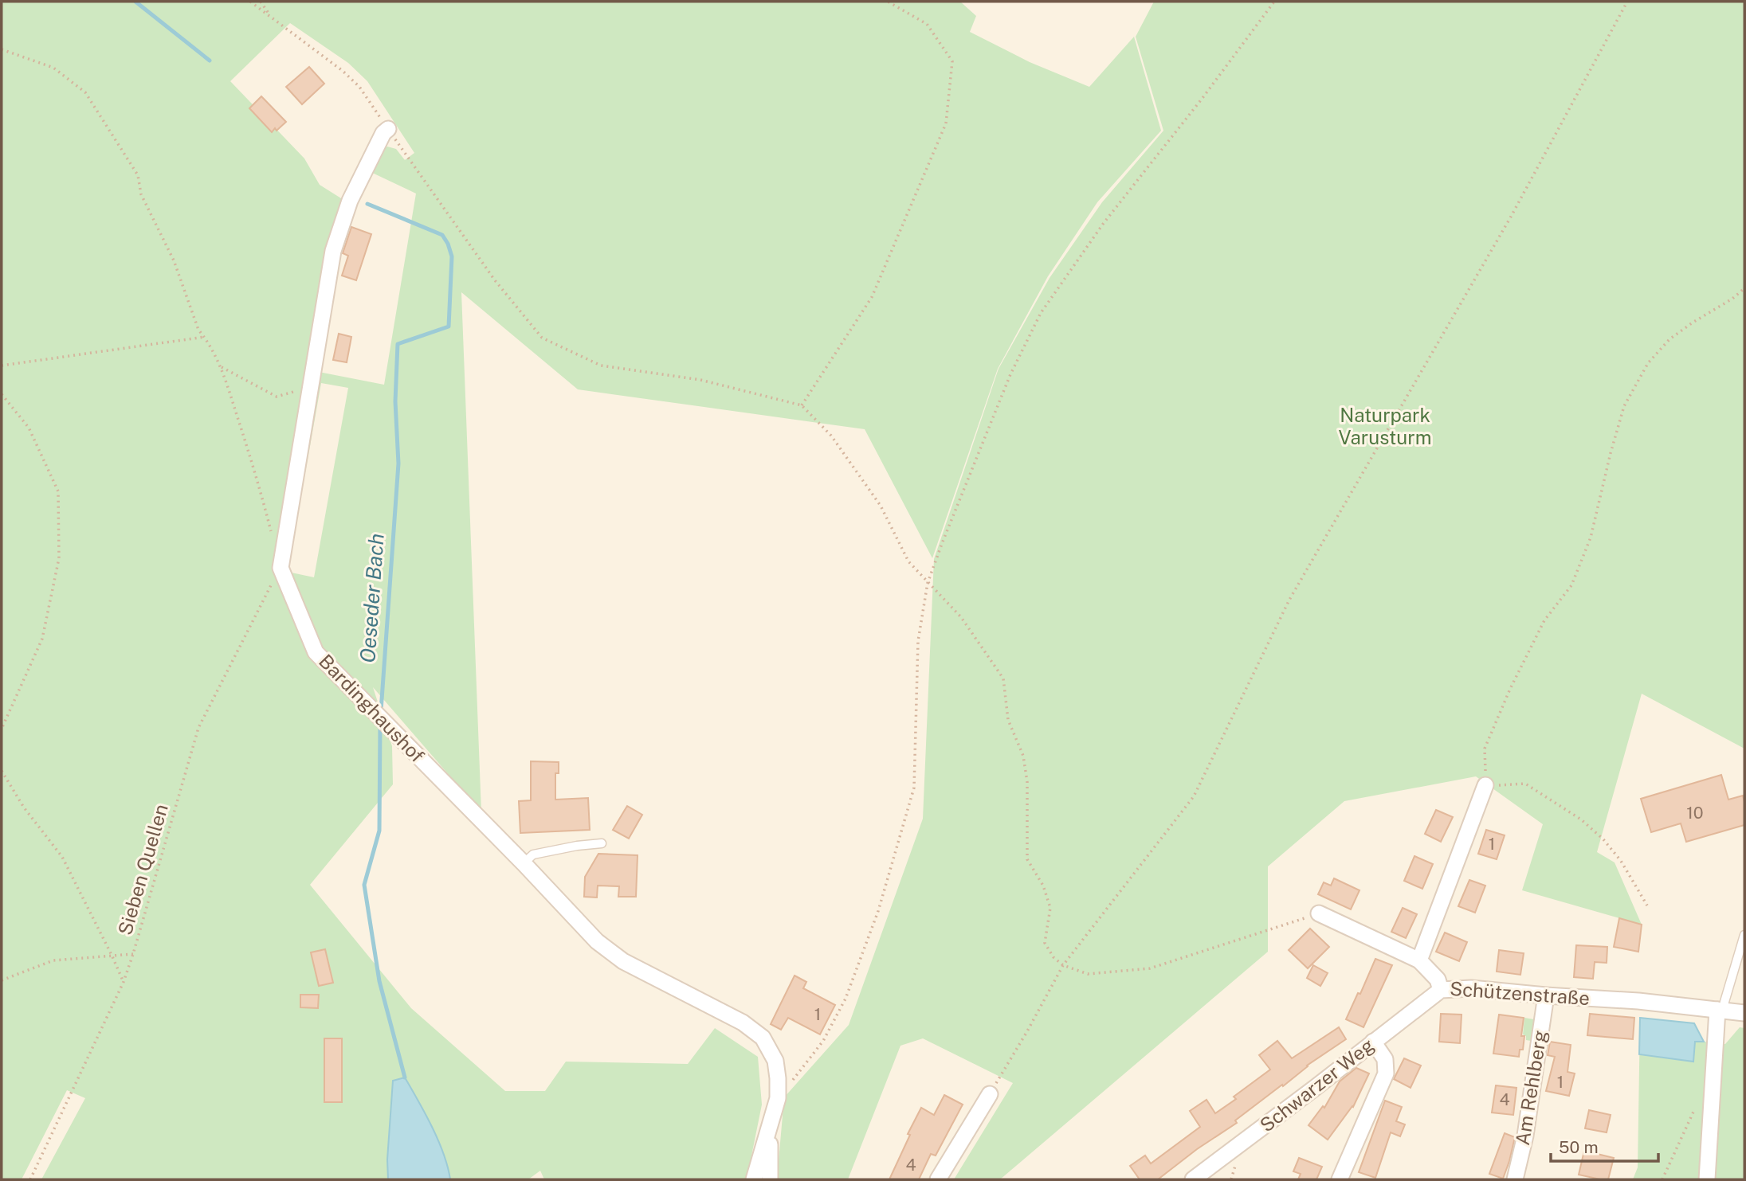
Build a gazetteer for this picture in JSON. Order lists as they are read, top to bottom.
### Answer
{
  "streets": {
    "street": [
      "Bardinghaushof",
      "Schützenstraße",
      "Schwarzer Weg",
      "Am Rehlberg"
    ],
    "path": ["Sieben Quellen"]
  },
  "crossings": [
    ["Bardinghaushof", "Sieben Quellen"],
    ["Schützenstraße", "Schwarzer Weg"],
    ["Schützenstraße", "Am Rehlberg"]
  ],
  "water": ["Oeseder Bach"],
  "parks": ["Naturpark Varusturm"],
  "house_numbers": [
    "10",
    "1",
    "1",
    "1",
    "4",
    "4"
  ],
  "scale_bar": "50 m"
}
